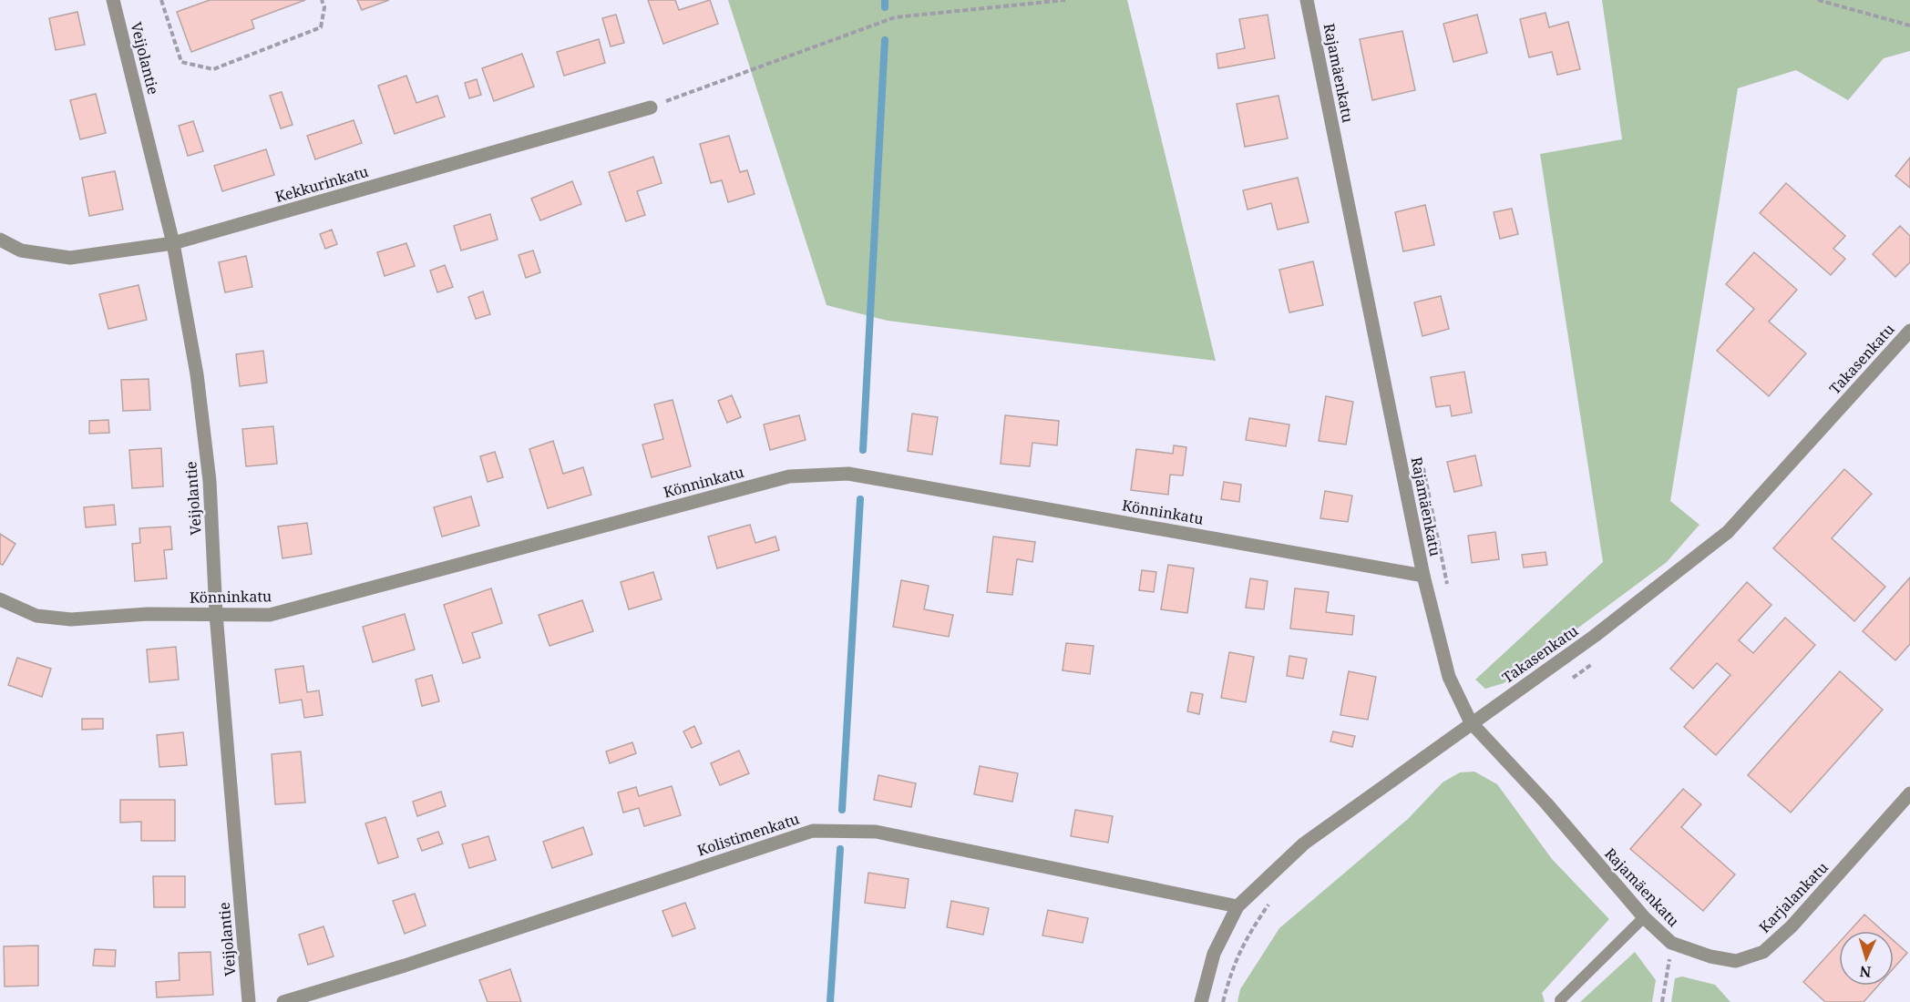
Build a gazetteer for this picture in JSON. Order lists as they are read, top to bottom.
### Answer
{
  "streets": {
    "street": [
      "Veijolantie",
      "Rajamäenkatu",
      "Kekkurinkatu",
      "Takasenkatu",
      "Könninkatu",
      "Kolistimenkatu",
      "Karjalankatu"
    ]
  },
  "crossings": [
    ["Veijolantie", "Kekkurinkatu"],
    ["Veijolantie", "Könninkatu"],
    ["Rajamäenkatu", "Takasenkatu"],
    ["Rajamäenkatu", "Könninkatu"],
    ["Rajamäenkatu", "Karjalankatu"],
    ["Takasenkatu", "Kolistimenkatu"]
  ],
  "north": "bottom"
}
